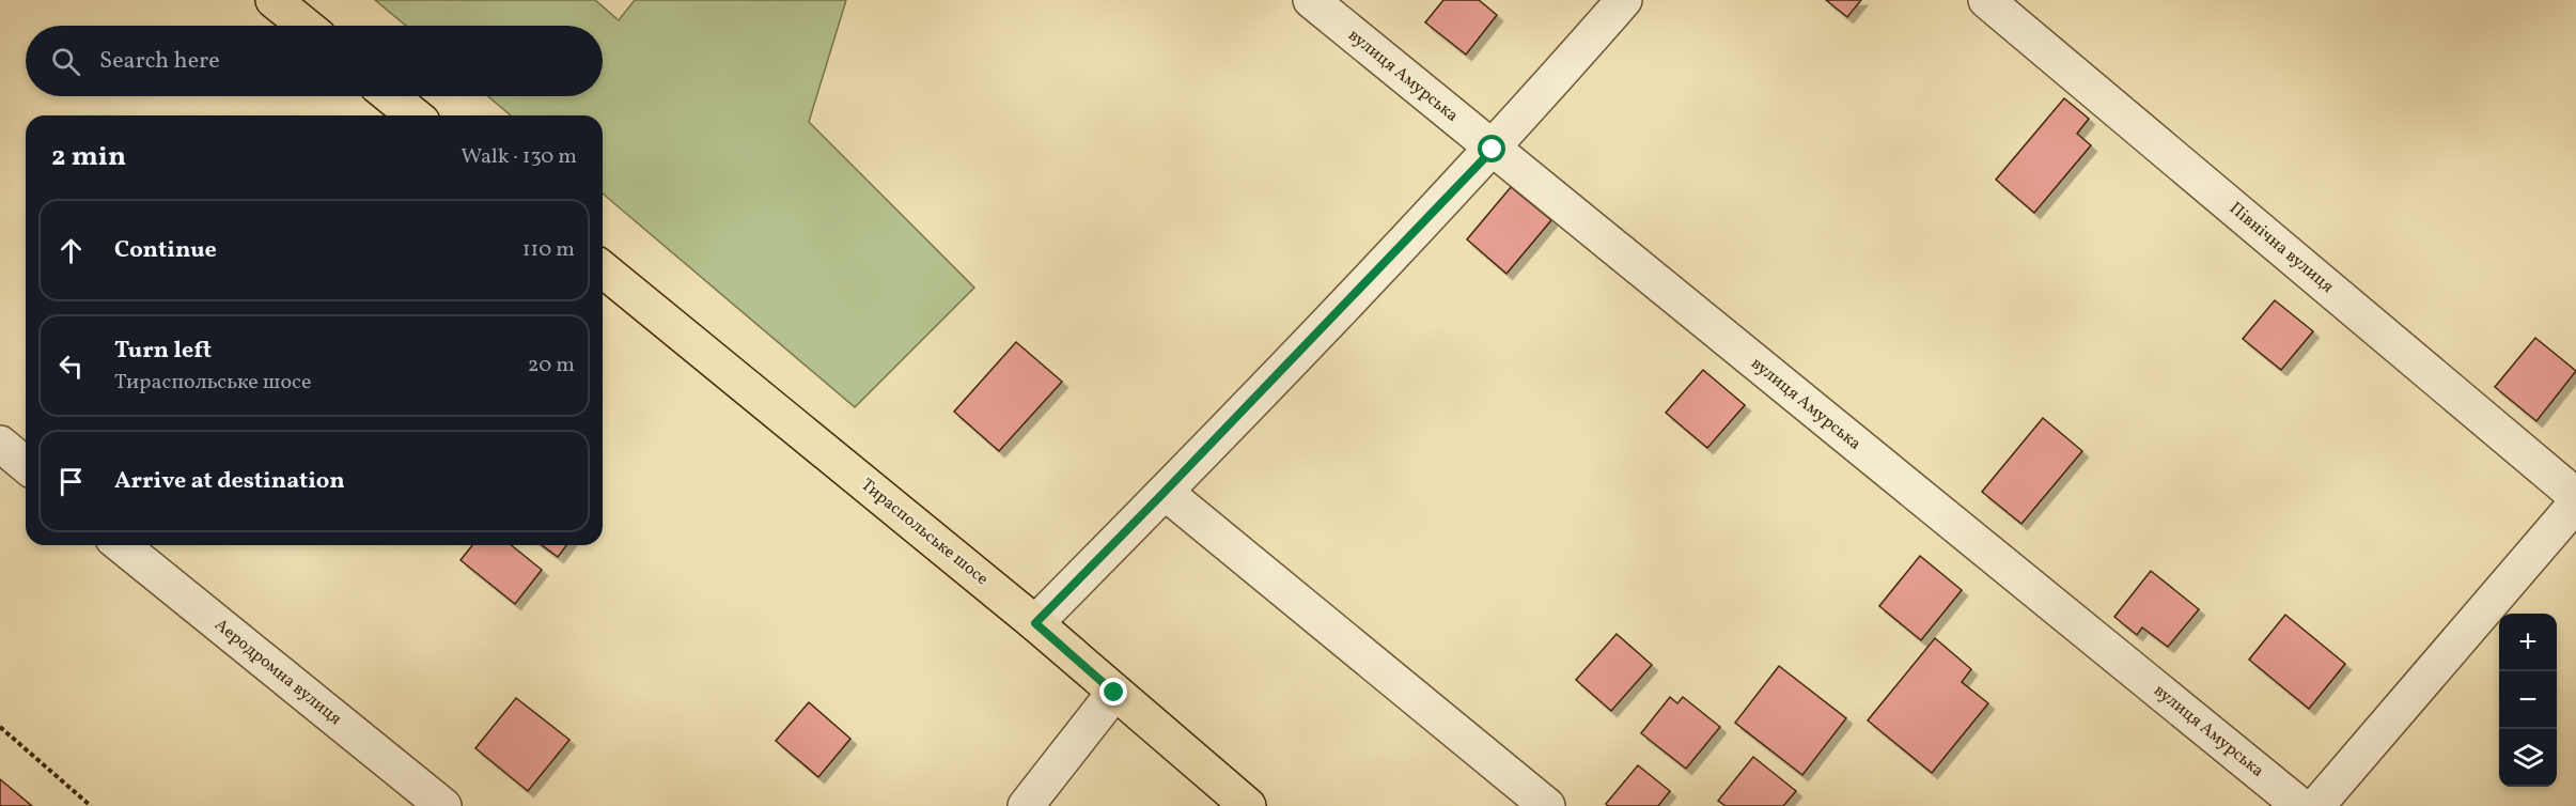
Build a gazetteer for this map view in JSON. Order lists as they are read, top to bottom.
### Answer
{
  "streets": {
    "main road": ["Тираспольське шосе"],
    "street": ["вулиця Амурська", "Північна вулиця", "Аеродромна вулиця"]
  },
  "page": {
    "search": "Search here",
    "heading": ["2 min", "Walk · 130 m"],
    "list": [
      ["Continue", "110 m"],
      ["Turn left", "Тираспольське шосе", "20 m"],
      "Arrive at destination"
    ],
    "map_buttons": ["+", "−"]
  }
}
